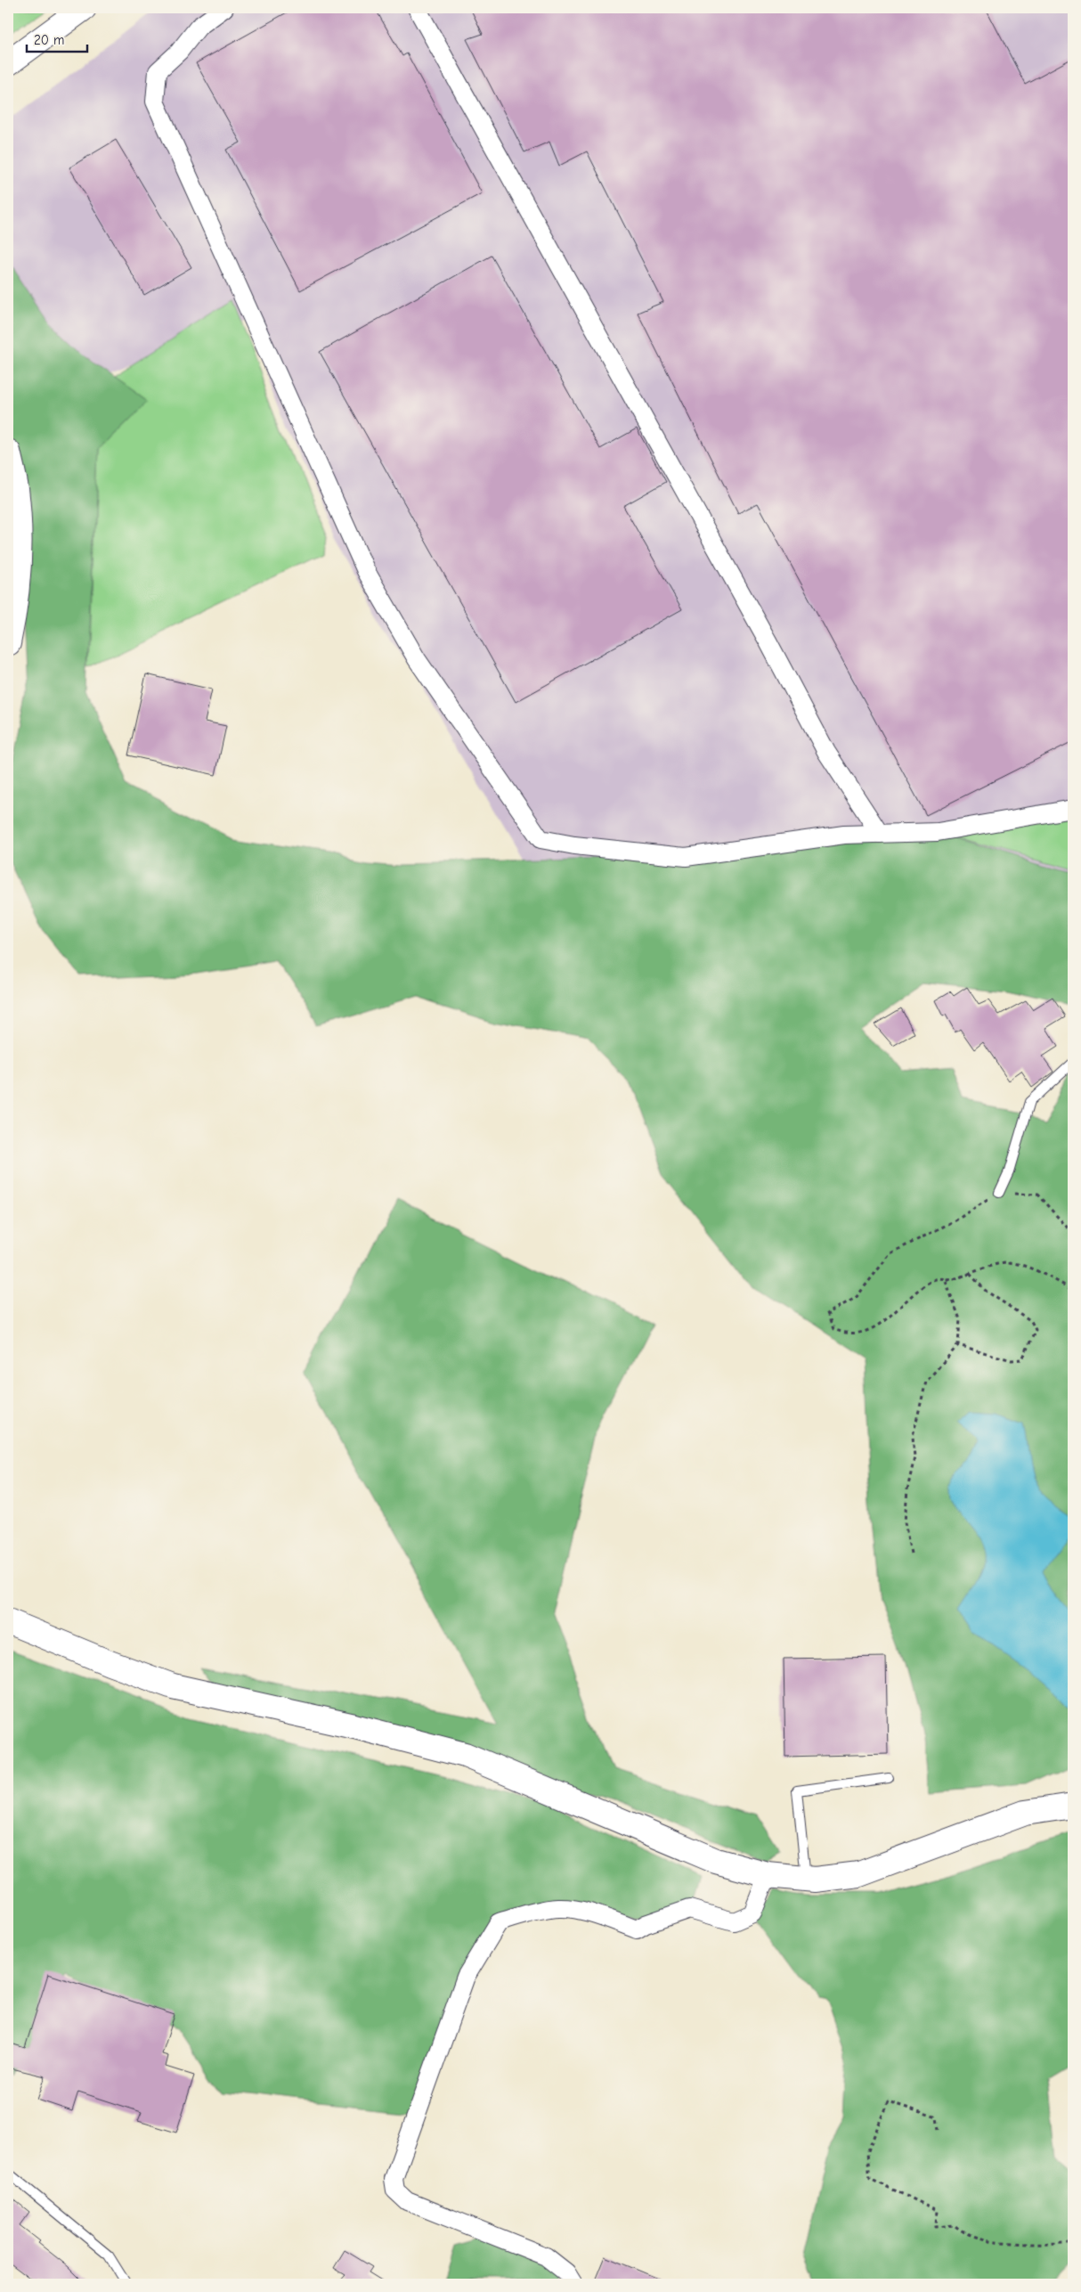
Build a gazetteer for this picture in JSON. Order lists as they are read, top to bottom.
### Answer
{
  "scale_bar": "20 m"
}
